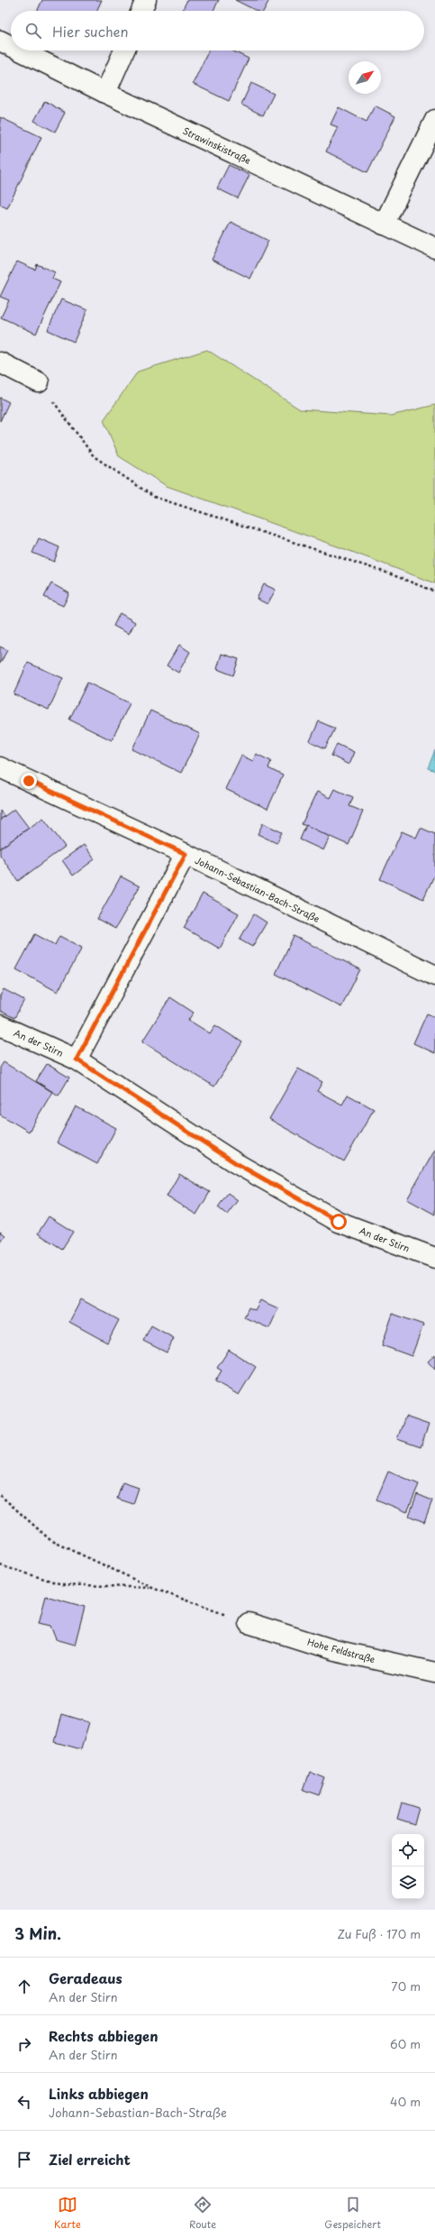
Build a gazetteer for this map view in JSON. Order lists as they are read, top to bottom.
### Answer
{
  "streets": {
    "street": [
      "Strawinskistraße",
      "Johann-Sebastian-Bach-Straße",
      "An der Stirn",
      "Hohe Feldstraße"
    ]
  },
  "north": "top right",
  "page": {
    "search": "Hier suchen",
    "heading": ["3 Min.", "Zu Fuß · 170 m"],
    "list": [
      ["Geradeaus", "An der Stirn", "70 m"],
      ["Rechts abbiegen", "An der Stirn", "60 m"],
      ["Links abbiegen", "Johann-Sebastian-Bach-Straße", "40 m"],
      "Ziel erreicht"
    ],
    "nav": ["Karte", "Route", "Gespeichert"]
  }
}
